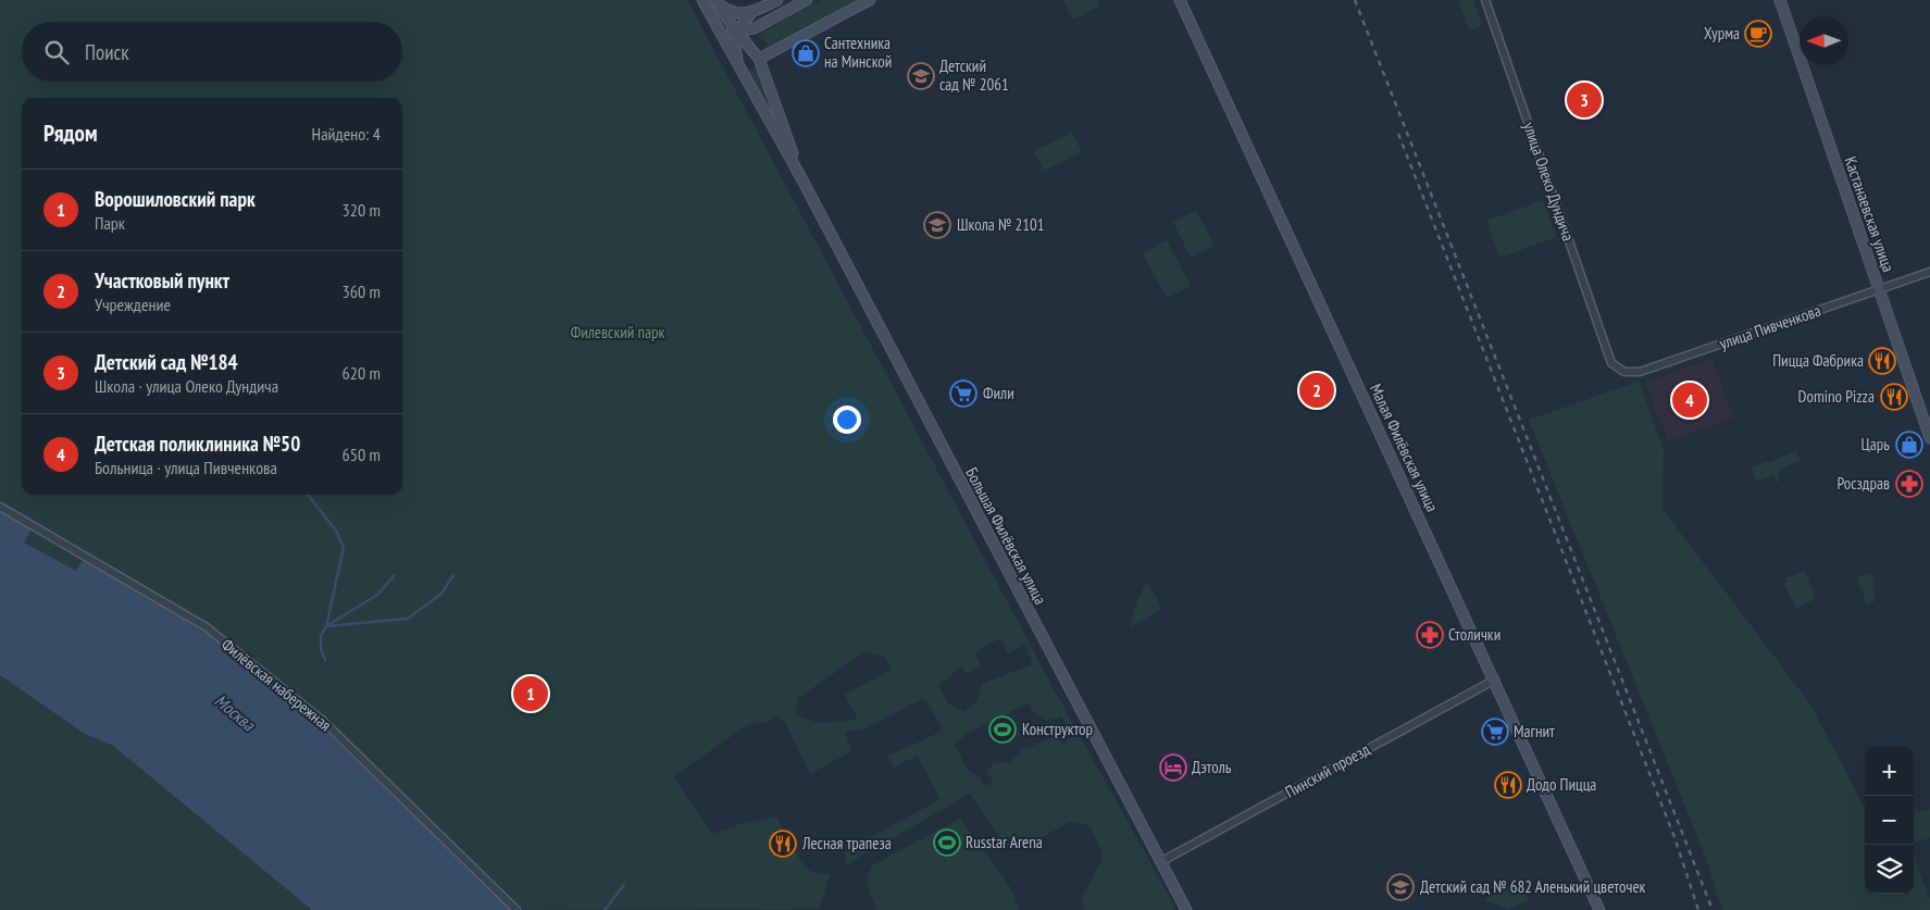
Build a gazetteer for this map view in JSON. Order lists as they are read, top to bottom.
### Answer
{
  "streets": {
    "street": [
      "улица Олеко Дундича",
      "Кастанаевская улица",
      "улица Пивченкова",
      "Малая Филёвская улица",
      "Большая Филёвская улица",
      "Филёвская набережная",
      "Пинский проезд"
    ]
  },
  "crossings": [
    ["улица Олеко Дундича", "улица Пивченкова"],
    ["Кастанаевская улица", "улица Пивченкова"],
    ["Малая Филёвская улица", "Пинский проезд"],
    ["Большая Филёвская улица", "Пинский проезд"]
  ],
  "water": ["Москва"],
  "parks": ["Филевский парк"],
  "places": {
    "cafe": ["Хурма"],
    "shop": ["Сантехника на Минской", "Царь"],
    "school or university": ["Детский сад № 2061", "Школа № 2101", "Детский сад № 682 Аленький цветочек"],
    "restaurant": [
      "Пицца Фабрика",
      "Domino Pizza",
      "Додо Пицца",
      "Лесная трапеза"
    ],
    "supermarket": ["Фили", "Магнит"],
    "pharmacy": ["Росздрав", "Столички"],
    "sports": ["Конструктор", "Russtar Arena"],
    "hotel": ["Дэтоль"]
  },
  "north": "left",
  "page": {
    "search": "Поиск",
    "pins": [
      "3",
      "2",
      "4",
      "1"
    ],
    "heading": ["Рядом", "Найдено: 4"],
    "list": [
      {
        "mark": "1",
        "name": "Ворошиловский парк",
        "note": "Парк",
        "value": "320 m"
      },
      {
        "mark": "2",
        "name": "Участковый пункт",
        "note": "Учреждение",
        "value": "360 m"
      },
      {
        "mark": "3",
        "name": "Детский сад №184",
        "note": "Школа · улица Олеко Дундича",
        "value": "620 m"
      },
      {
        "mark": "4",
        "name": "Детская поликлиника №50",
        "note": "Больница · улица Пивченкова",
        "value": "650 m"
      }
    ],
    "map_buttons": ["+", "−"]
  }
}
